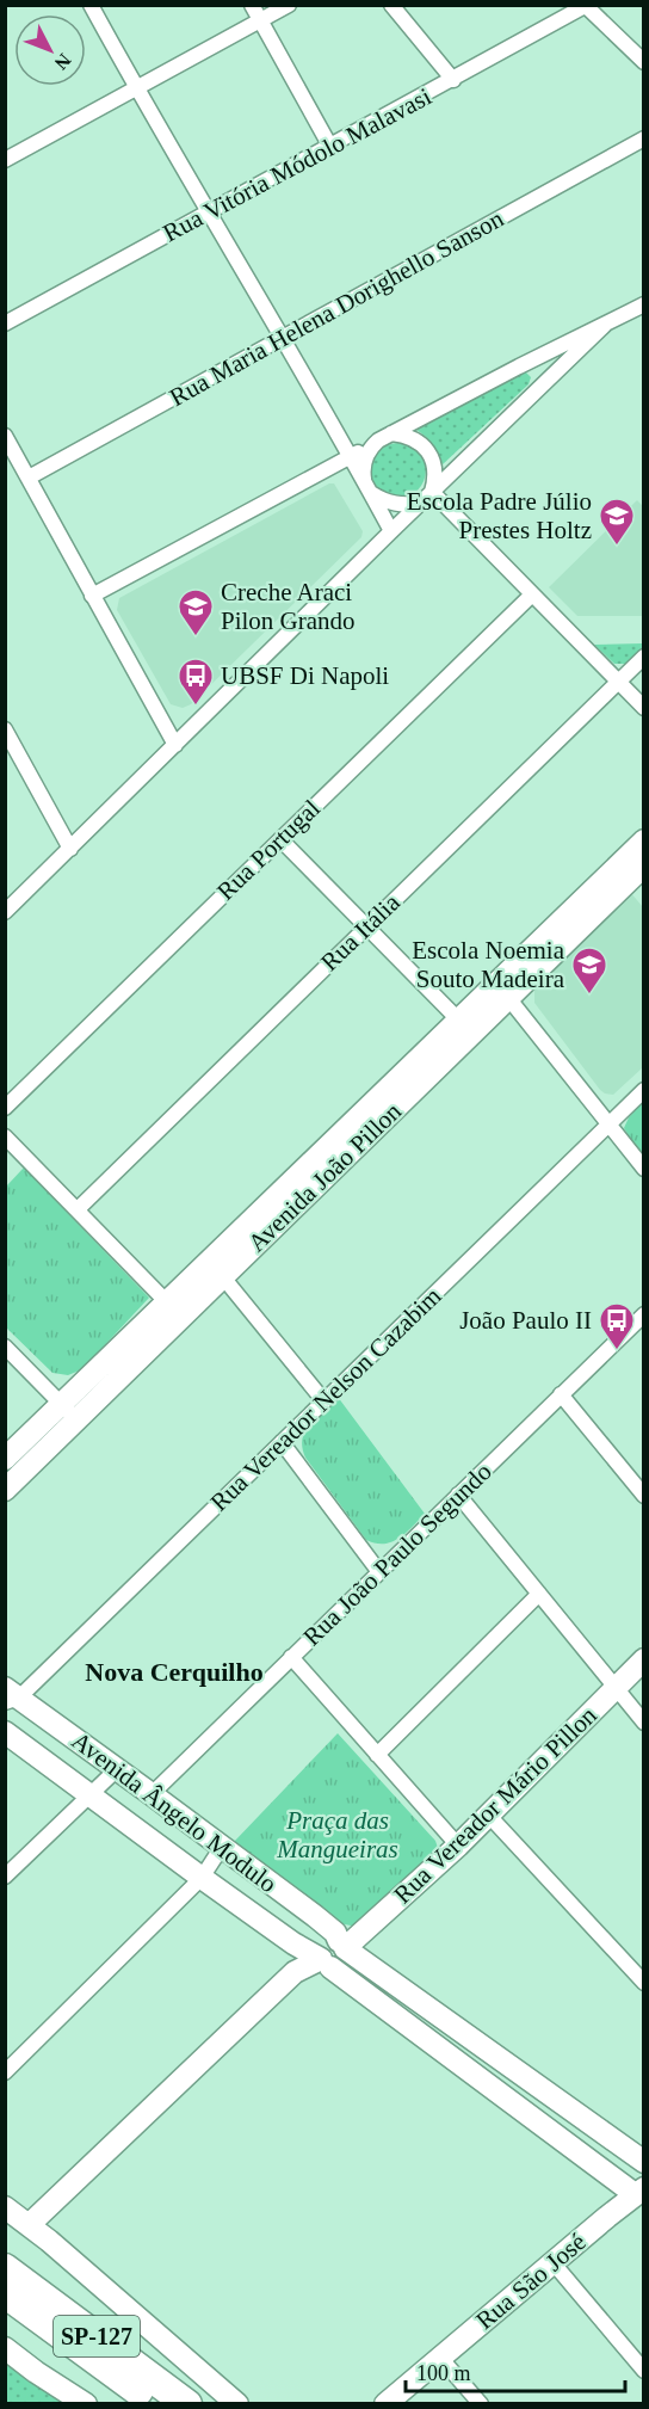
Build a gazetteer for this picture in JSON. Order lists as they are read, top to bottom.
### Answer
{
  "streets": {
    "highway": ["SP-127"],
    "street": [
      "Rua Vitória Módolo Malavasi",
      "Rua Maria Helena Dorighello Sanson",
      "Rua Portugal",
      "Rua Itália",
      "Avenida João Pillon",
      "Rua Vereador Nelson Cazabim",
      "Rua João Paulo Segundo",
      "Rua Vereador Mário Pillon",
      "Avenida Ângelo Modulo",
      "Rua São José"
    ]
  },
  "crossings": [
    ["Rua Vereador Nelson Cazabim", "Avenida Ângelo Modulo"],
    ["Rua João Paulo Segundo", "Avenida Ângelo Modulo"],
    ["Rua Vereador Mário Pillon", "Avenida Ângelo Modulo"],
    ["Avenida Ângelo Modulo", "Rua São José"]
  ],
  "districts": ["Nova Cerquilho"],
  "parks": ["Praça das Mangueiras"],
  "places": {
    "school or university": ["Escola Padre Júlio Prestes Holtz", "Creche Araci Pilon Grando", "Escola Noemia Souto Madeira"],
    "bus stop": ["UBSF Di Napoli", "João Paulo II"]
  },
  "scale_bar": "100 m",
  "north": "bottom right"
}
